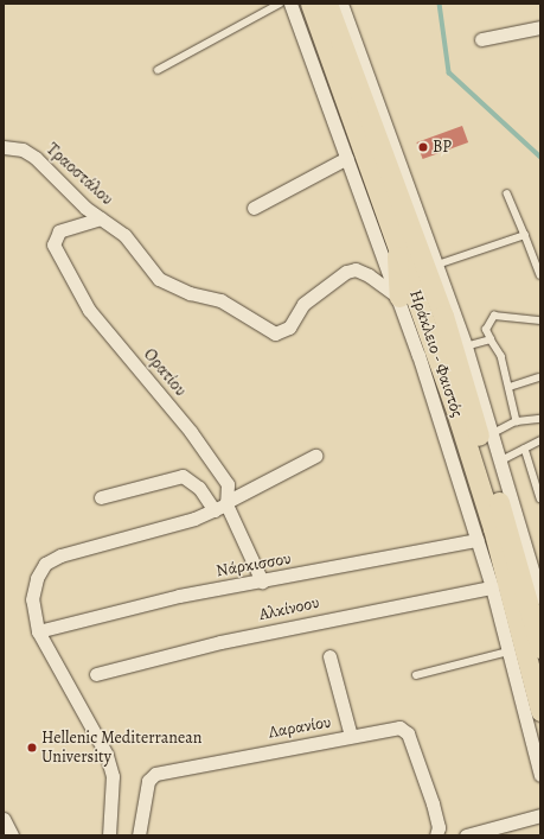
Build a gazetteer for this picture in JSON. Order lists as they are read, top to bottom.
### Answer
{
  "streets": {
    "main road": ["Ηράκλειο - Φαιστός"],
    "street": [
      "Τραοστάλου",
      "Ορατίου",
      "Νάρκισσου",
      "Αλκίνοου",
      "Λαρανίου"
    ]
  },
  "crossings": [
    ["Τραοστάλου", "Ορατίου"],
    ["Ορατίου", "Νάρκισσου"]
  ],
  "places": ["BP", "Hellenic Mediterranean University"]
}
